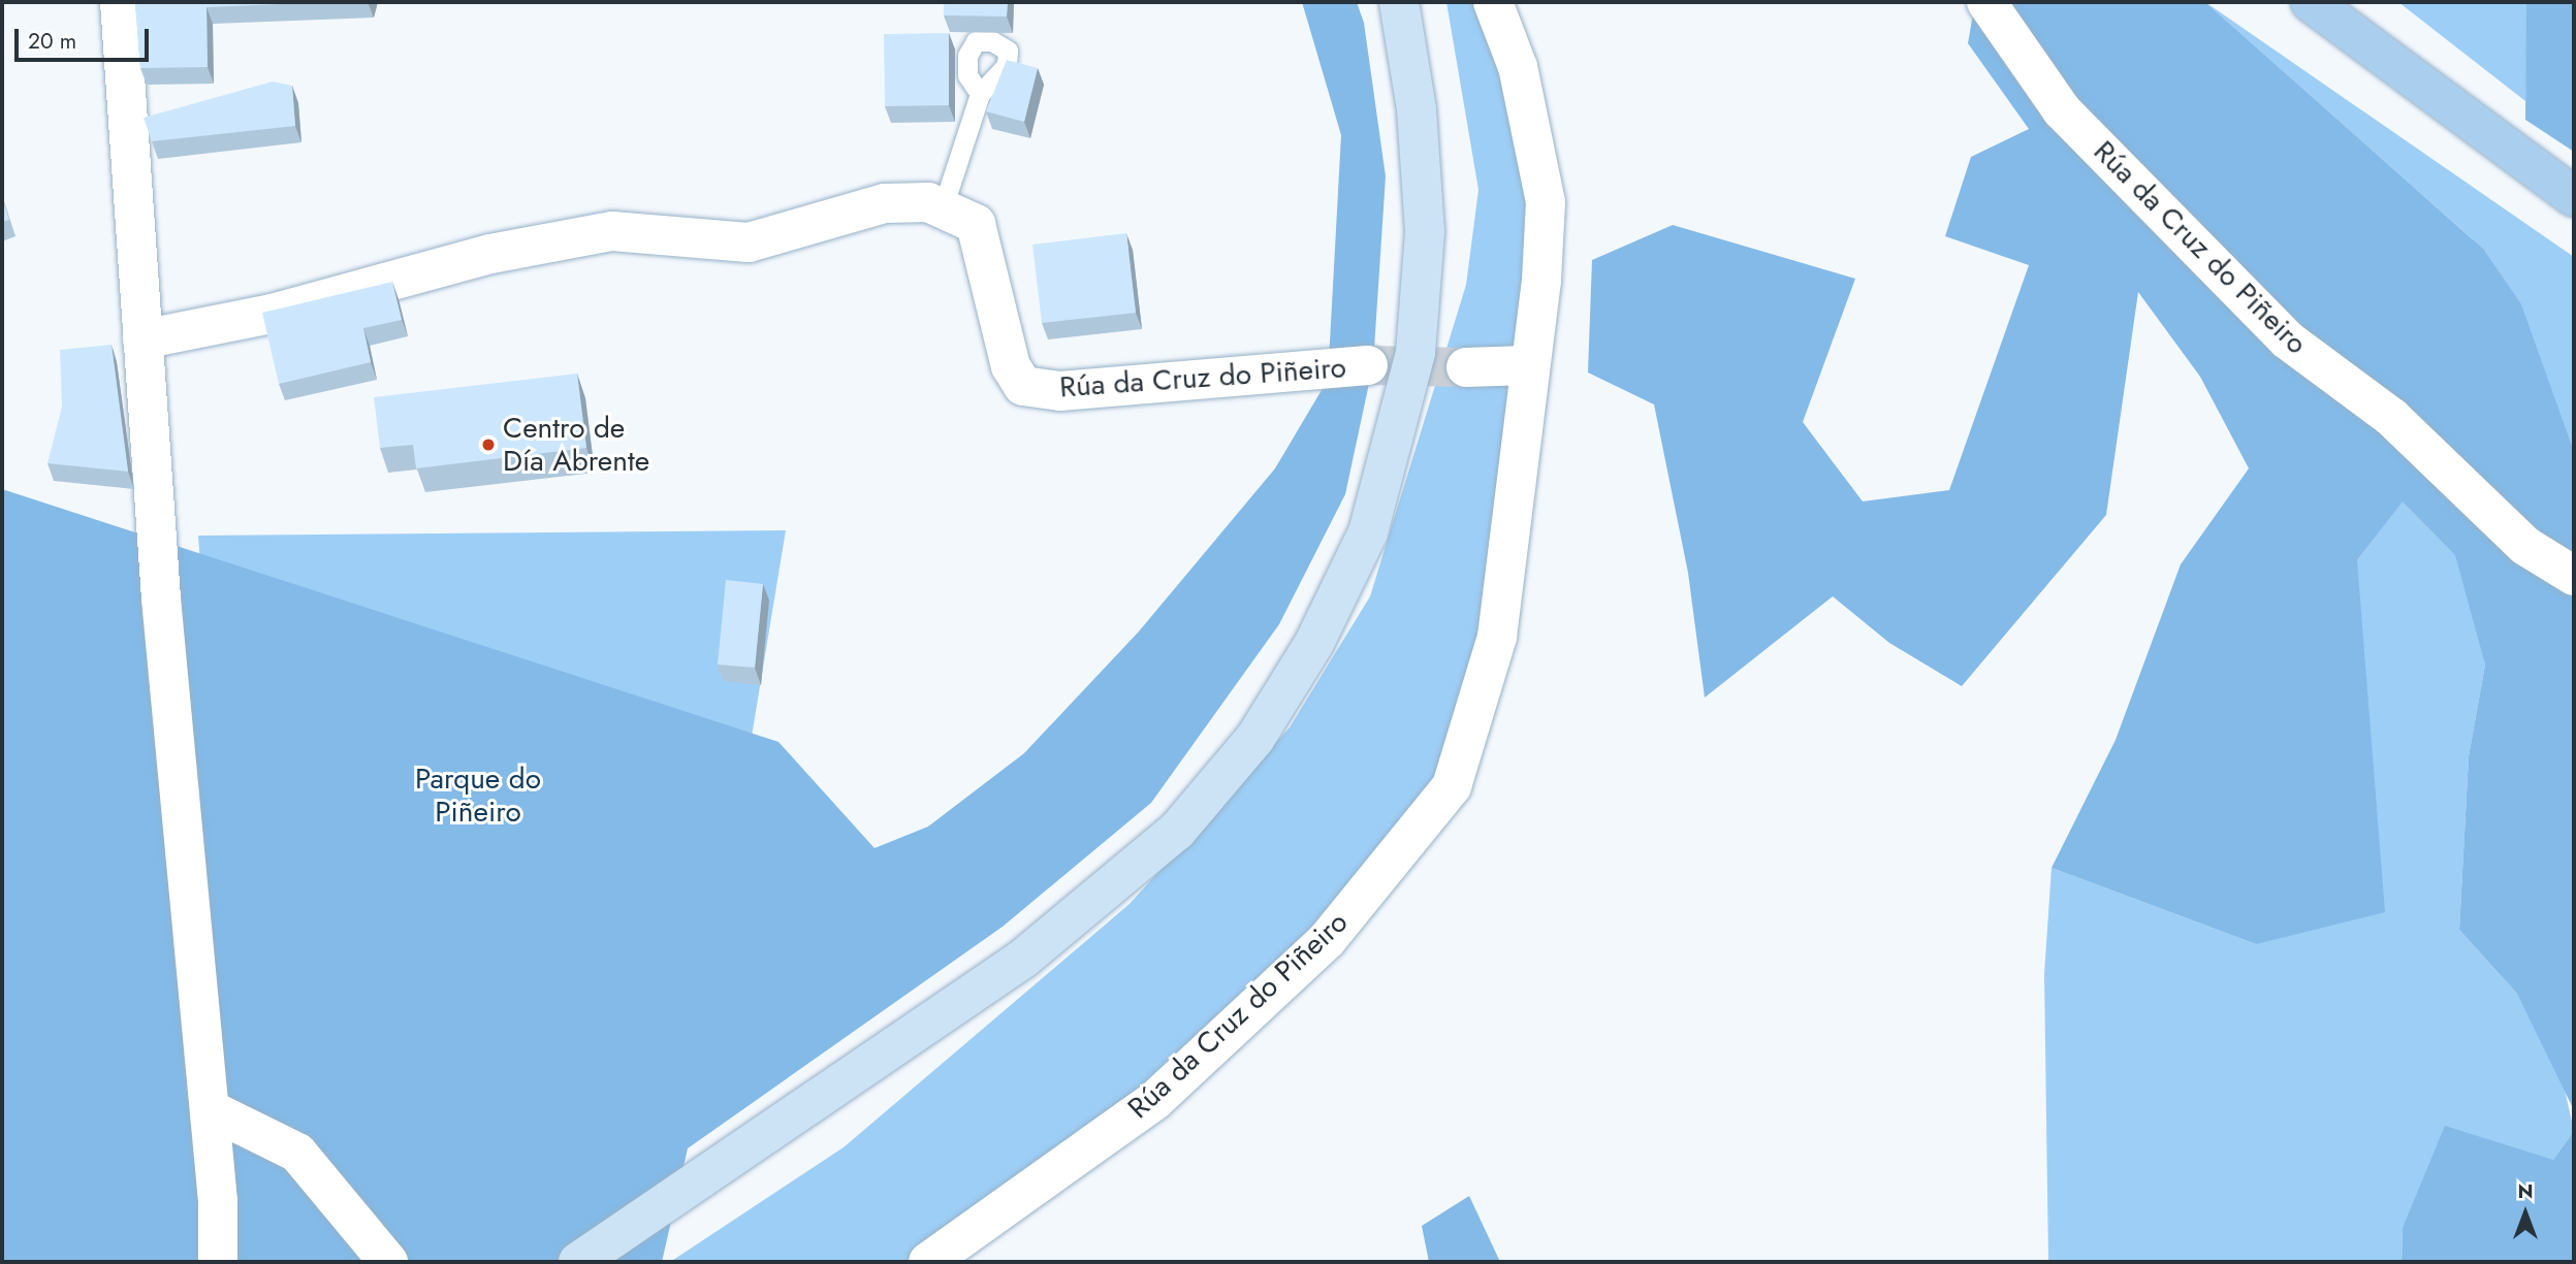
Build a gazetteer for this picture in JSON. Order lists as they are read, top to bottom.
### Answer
{
  "streets": {
    "street": ["Rúa da Cruz do Piñeiro"]
  },
  "parks": ["Parque do Piñeiro"],
  "places": ["Centro de Día Abrente"],
  "scale_bar": "20 m",
  "north": "top"
}
